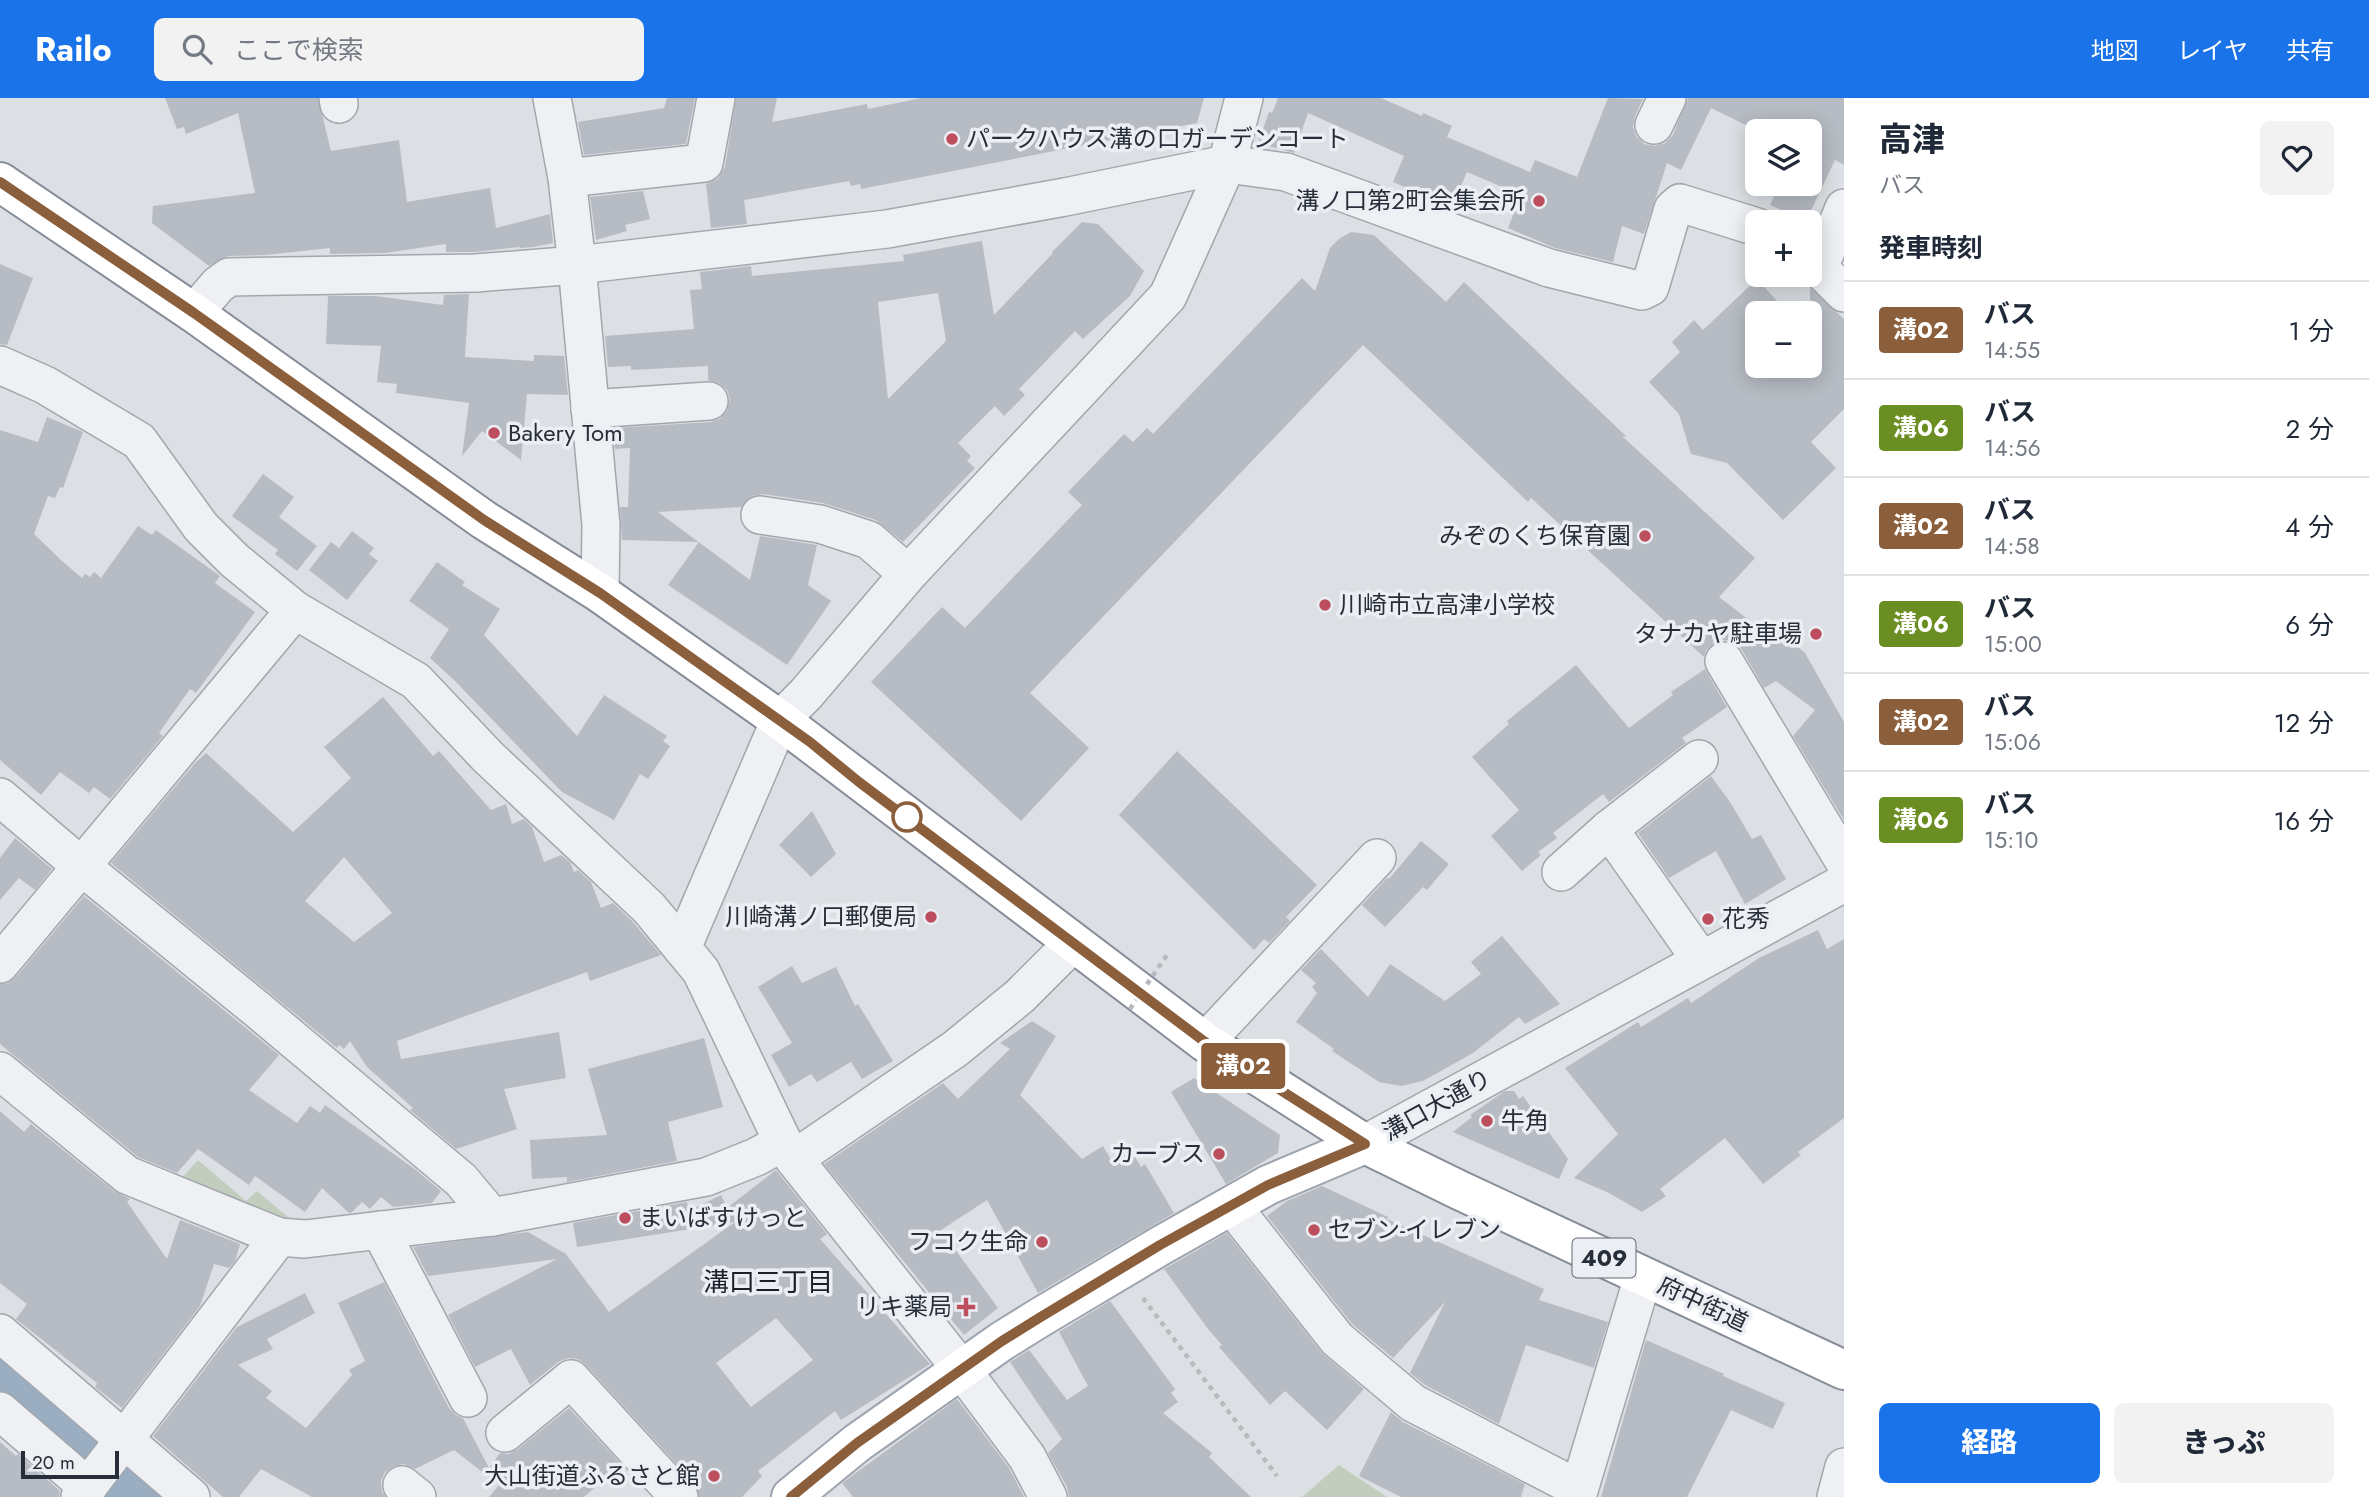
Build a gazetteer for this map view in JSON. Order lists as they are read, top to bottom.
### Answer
{
  "streets": {
    "main road": ["溝口大通り", "409", "府中街道"]
  },
  "crossings": [
    ["溝口大通り", "府中街道"]
  ],
  "districts": ["溝口三丁目"],
  "places": {
    "other": [
      "パークハウス溝の口ガーデンコート",
      "溝ノ口第2町会集会所",
      "Bakery Tom",
      "みぞのくち保育園",
      "川崎市立高津小学校",
      "タナカヤ駐車場",
      "川崎溝ノ口郵便局",
      "花秀",
      "牛角",
      "カーブス",
      "まいばすけっと",
      "セブン-イレブン",
      "フコク生命",
      "大山街道ふるさと館"
    ],
    "health": ["リキ薬局"]
  },
  "lines": ["bus line 溝02"],
  "scale_bar": "20 m",
  "page": {
    "header": "Railo",
    "search": "ここで検索",
    "nav": ["地図", "レイヤ", "共有"],
    "on_map": "溝02",
    "heading": [
      ["高津", "バス"],
      "発車時刻"
    ],
    "map_buttons": ["+", "−"],
    "list": [
      {
        "mark": "溝02",
        "name": "バス",
        "note": "14:55",
        "value": "1 分"
      },
      {
        "mark": "溝06",
        "name": "バス",
        "note": "14:56",
        "value": "2 分"
      },
      {
        "mark": "溝02",
        "name": "バス",
        "note": "14:58",
        "value": "4 分"
      },
      {
        "mark": "溝06",
        "name": "バス",
        "note": "15:00",
        "value": "6 分"
      },
      {
        "mark": "溝02",
        "name": "バス",
        "note": "15:06",
        "value": "12 分"
      },
      {
        "mark": "溝06",
        "name": "バス",
        "note": "15:10",
        "value": "16 分"
      }
    ],
    "buttons": ["経路", "きっぷ"],
    "scale": "20 m"
  }
}
